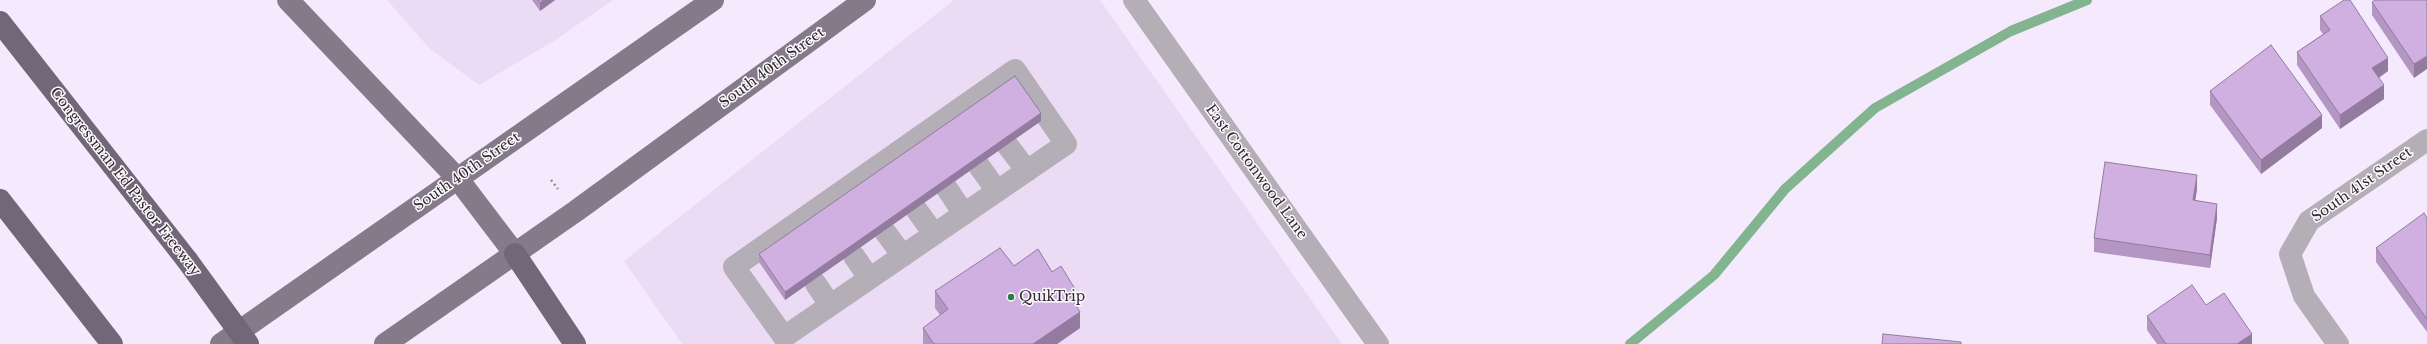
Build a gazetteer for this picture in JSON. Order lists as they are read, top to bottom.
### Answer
{
  "streets": {
    "highway": ["Congressman Ed Pastor Freeway"],
    "main road": ["South 40th Street"],
    "street": ["East Cottonwood Lane", "South 41st Street"]
  },
  "places": ["QuikTrip"]
}
